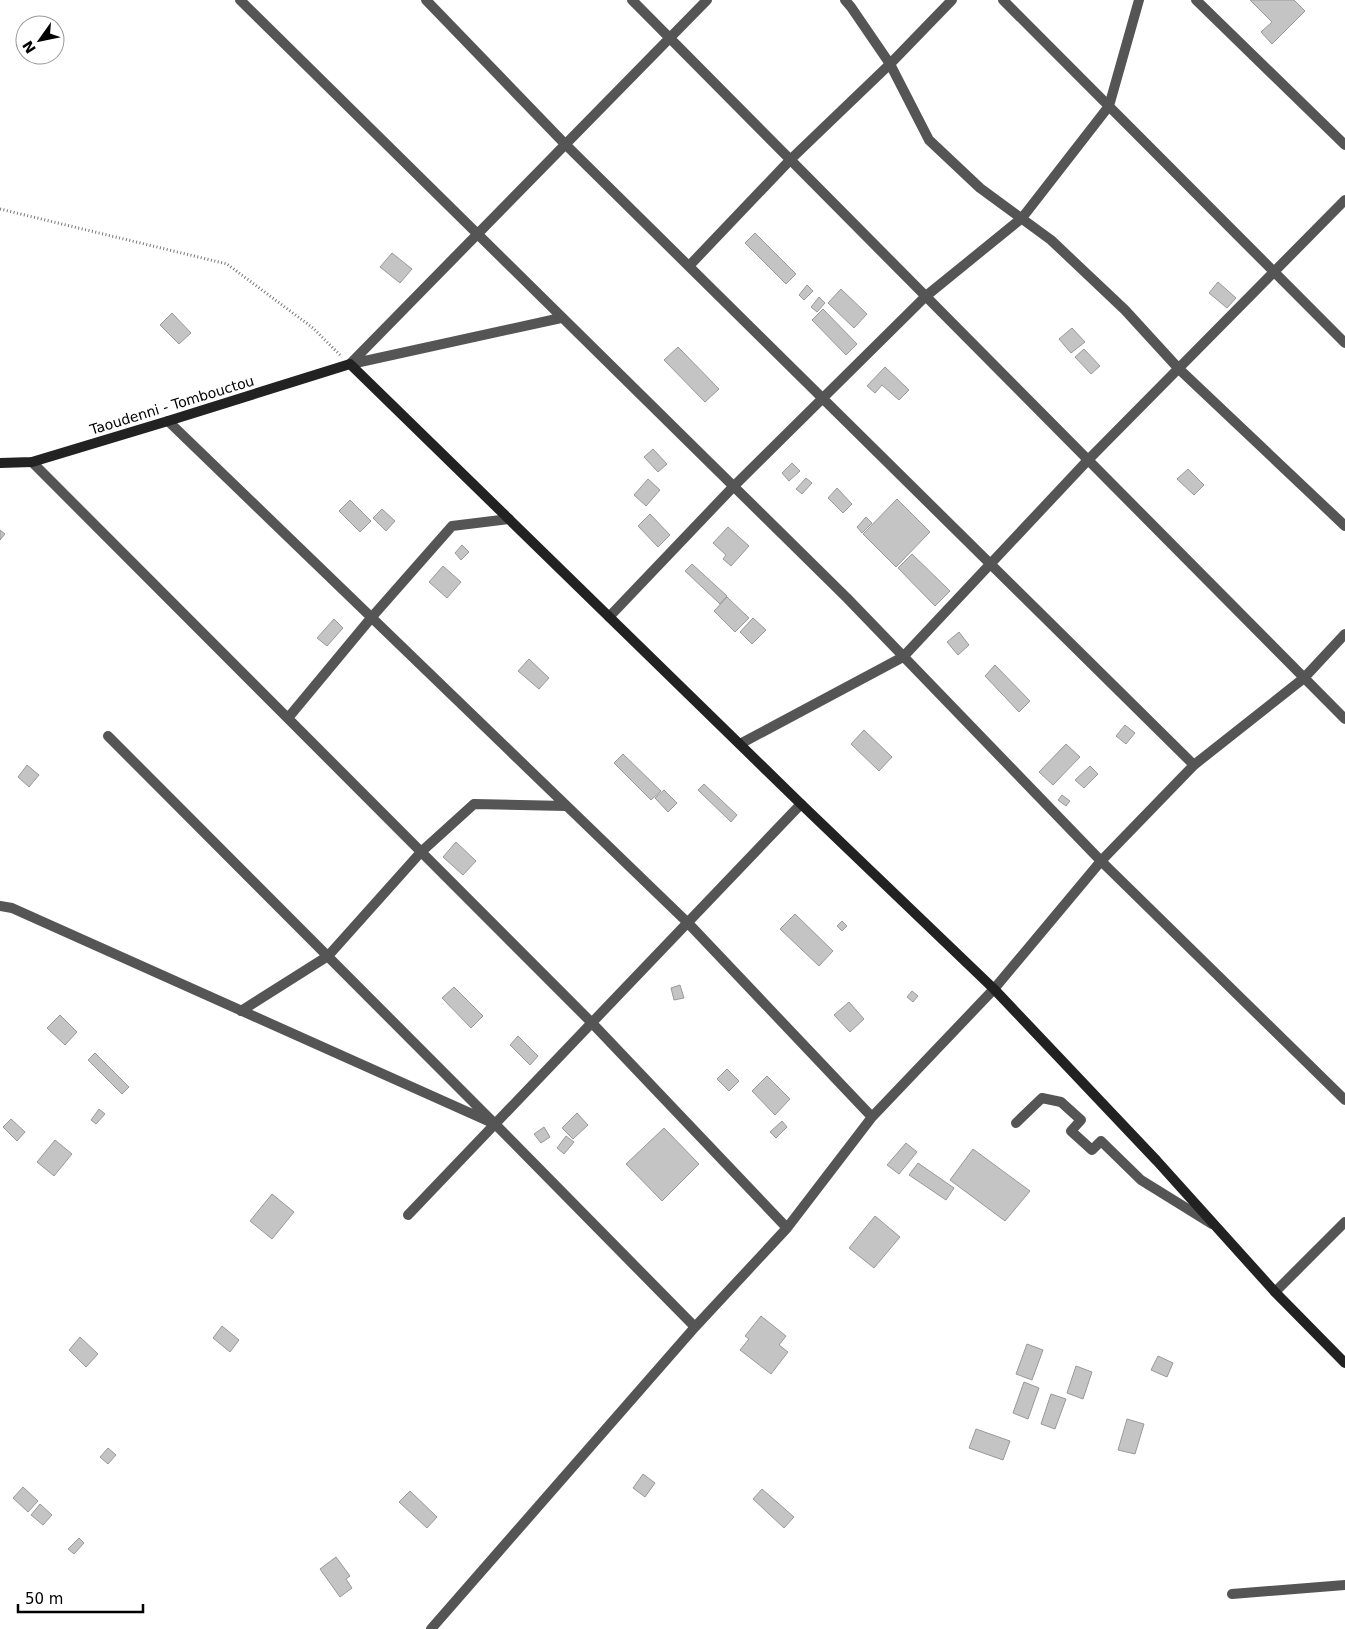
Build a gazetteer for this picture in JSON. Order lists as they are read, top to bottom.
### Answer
{
  "streets": {
    "street": ["Taoudenni - Tombouctou"]
  },
  "scale_bar": "50 m",
  "north": "bottom left"
}
